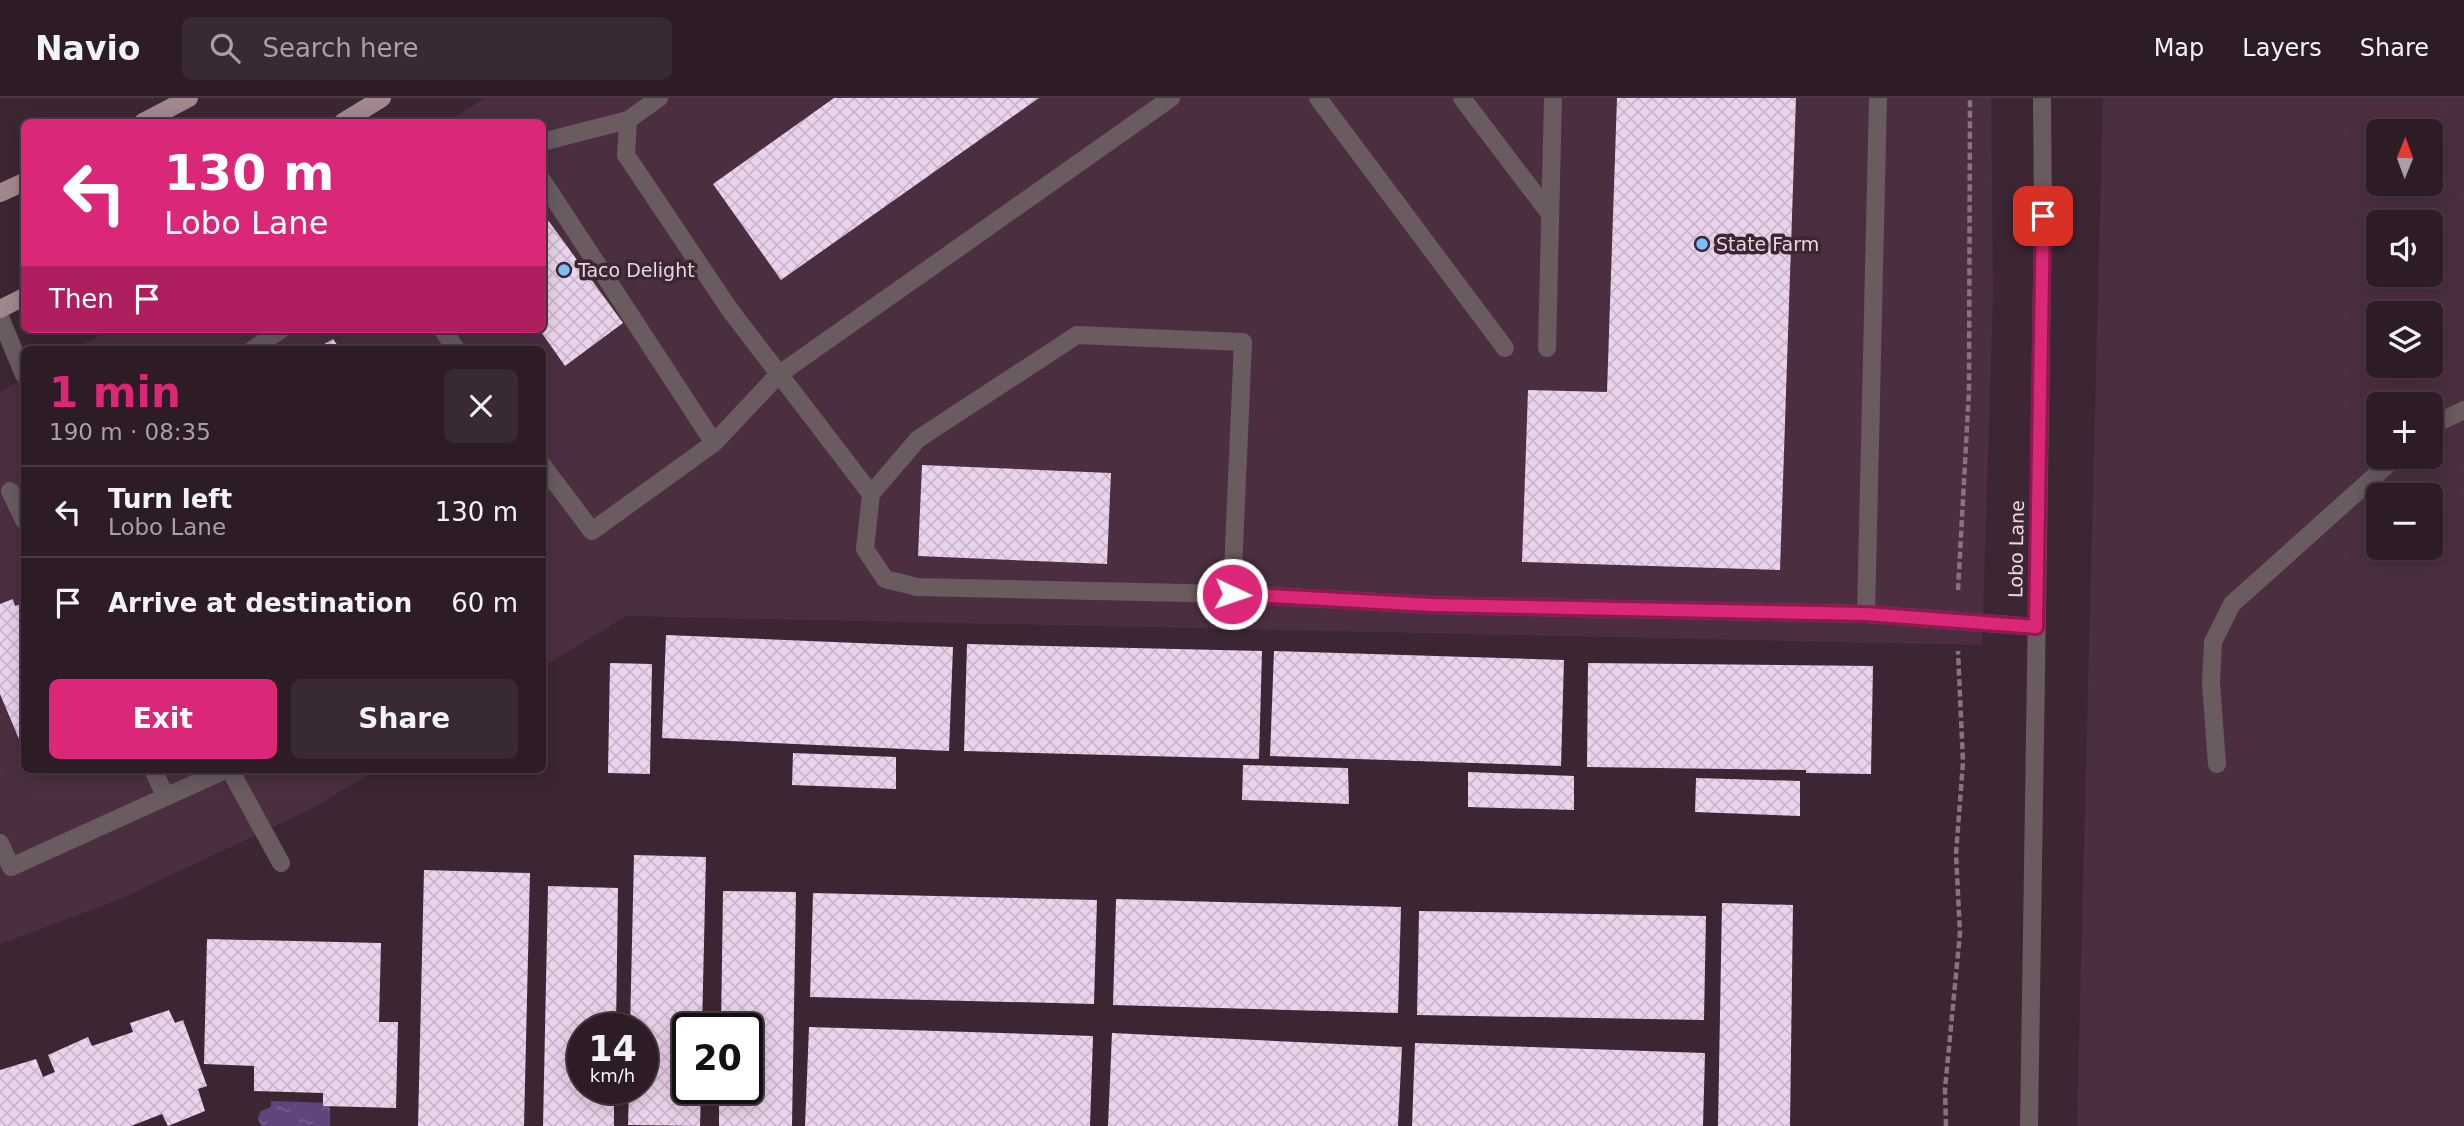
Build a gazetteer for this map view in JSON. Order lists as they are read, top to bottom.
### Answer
{
  "streets": {
    "street": ["Lobo Lane"]
  },
  "places": ["State Farm", "Taco Delight"],
  "north": "top",
  "page": {
    "header": "Navio",
    "search": "Search here",
    "nav": ["Map", "Layers", "Share"],
    "map_buttons": ["+", "−"],
    "turn": ["130 m", "Lobo Lane"],
    "then": "Then",
    "heading": ["1 min", "190 m · 08:35"],
    "list": [
      {
        "name": "Turn left",
        "note": "Lobo Lane",
        "value": "130 m"
      },
      {
        "name": "Arrive at destination",
        "value": "60 m"
      }
    ],
    "buttons": ["Exit", "Share"],
    "speed": "14 km/h",
    "limit": "20"
  }
}
